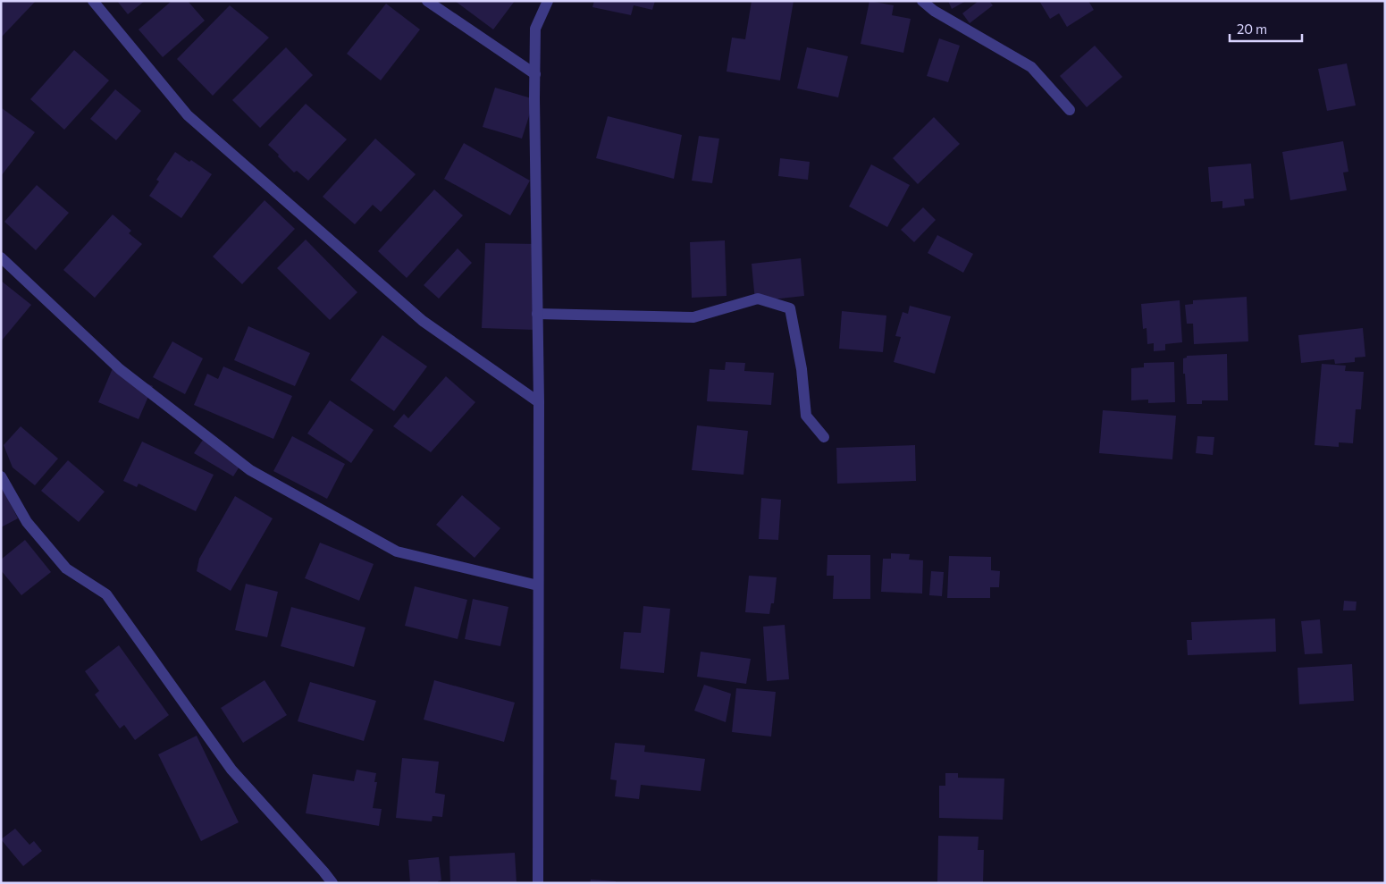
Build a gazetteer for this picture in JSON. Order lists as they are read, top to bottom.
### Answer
{
  "scale_bar": "20 m"
}
